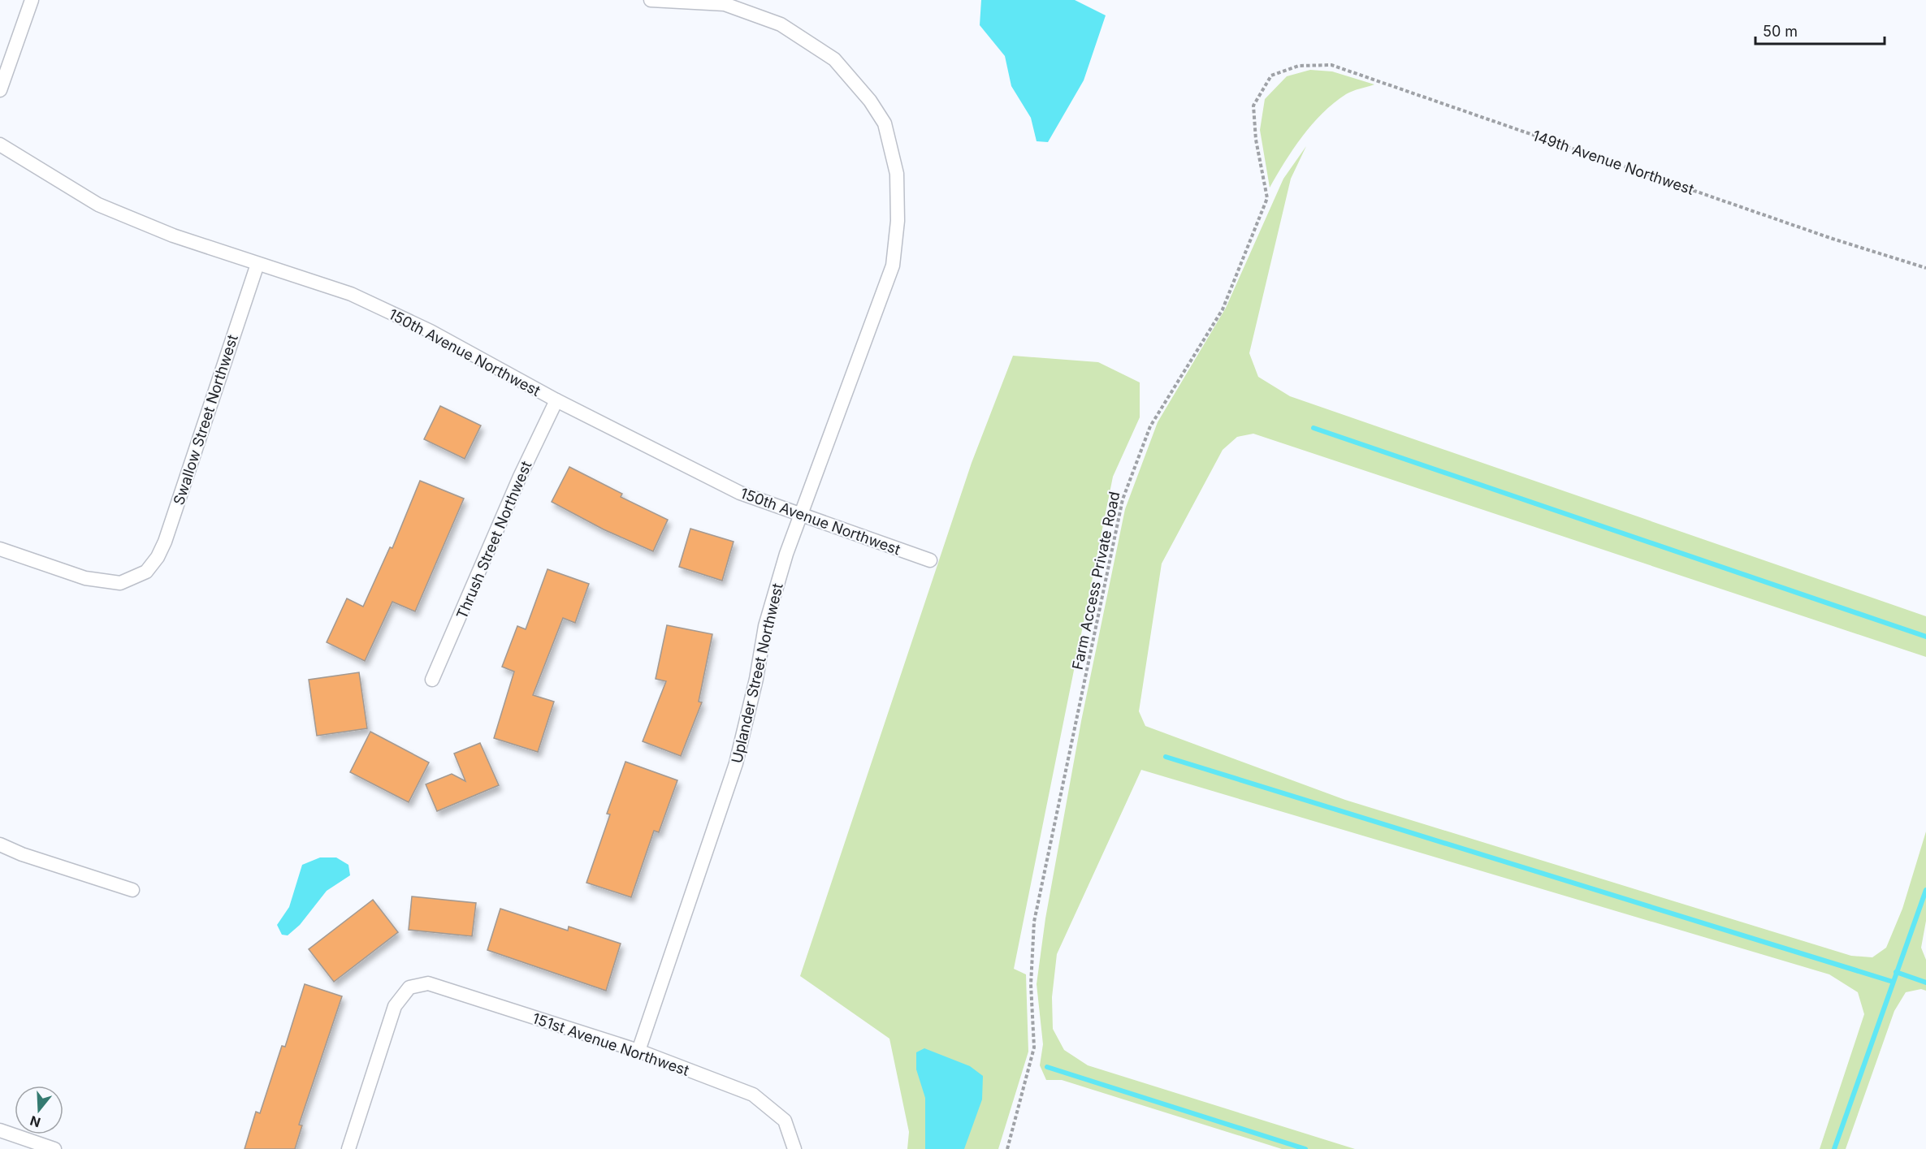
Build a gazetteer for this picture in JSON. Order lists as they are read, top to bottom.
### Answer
{
  "streets": {
    "street": [
      "150th Avenue Northwest",
      "Swallow Street Northwest",
      "Thrush Street Northwest",
      "Uplander Street Northwest",
      "151st Avenue Northwest"
    ],
    "path": ["149th Avenue Northwest", "Farm Access Private Road"]
  },
  "crossings": [
    ["149th Avenue Northwest", "Farm Access Private Road"],
    ["150th Avenue Northwest", "Swallow Street Northwest"],
    ["150th Avenue Northwest", "Thrush Street Northwest"],
    ["150th Avenue Northwest", "Uplander Street Northwest"],
    ["Uplander Street Northwest", "151st Avenue Northwest"]
  ],
  "scale_bar": "50 m",
  "north": "bottom"
}
